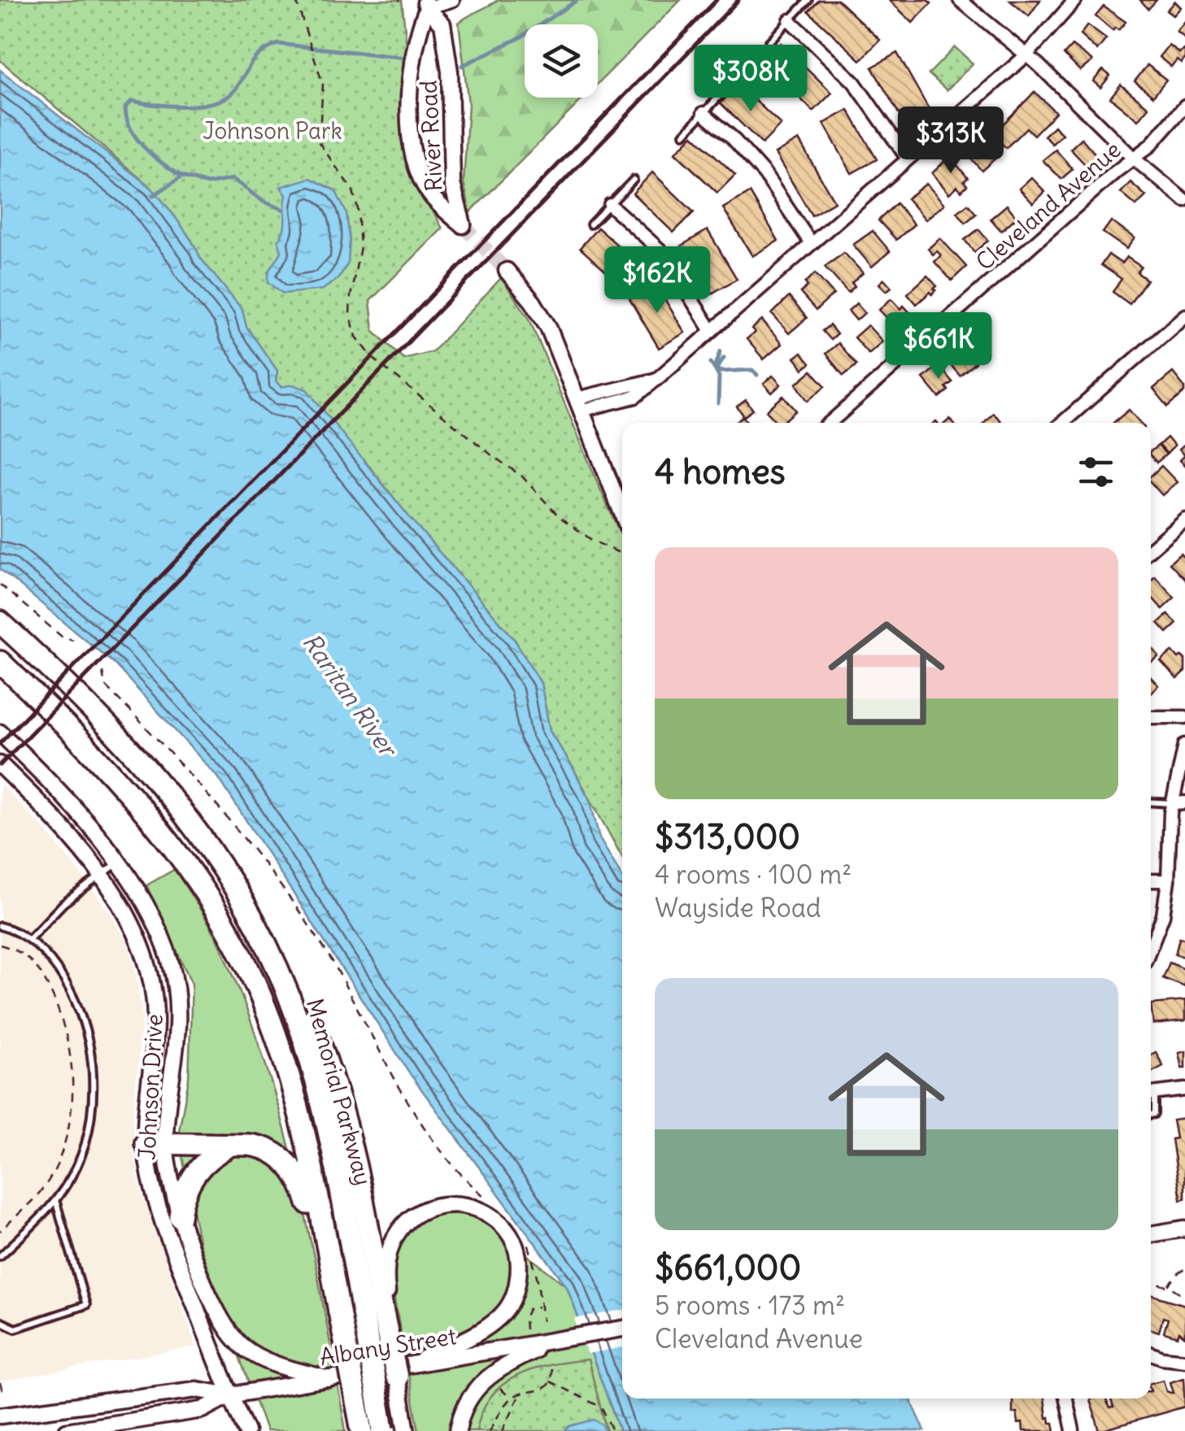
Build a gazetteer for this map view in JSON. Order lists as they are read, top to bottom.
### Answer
{
  "streets": {
    "highway": ["Memorial Parkway"],
    "street": [
      "River Road",
      "Cleveland Avenue",
      "Johnson Drive",
      "Albany Street"
    ]
  },
  "crossings": [
    ["Johnson Drive", "Albany Street"],
    ["Memorial Parkway", "Albany Street"]
  ],
  "water": ["Raritan River"],
  "parks": ["Johnson Park"],
  "page": {
    "price": [
      "$308K",
      "$313K",
      "$162K",
      "$661K"
    ],
    "heading": "4 homes",
    "list": [
      {
        "name": "$313,000",
        "note": "4 rooms · 100 m² · Wayside Road"
      },
      {
        "name": "$661,000",
        "note": "5 rooms · 173 m² · Cleveland Avenue"
      }
    ]
  }
}
